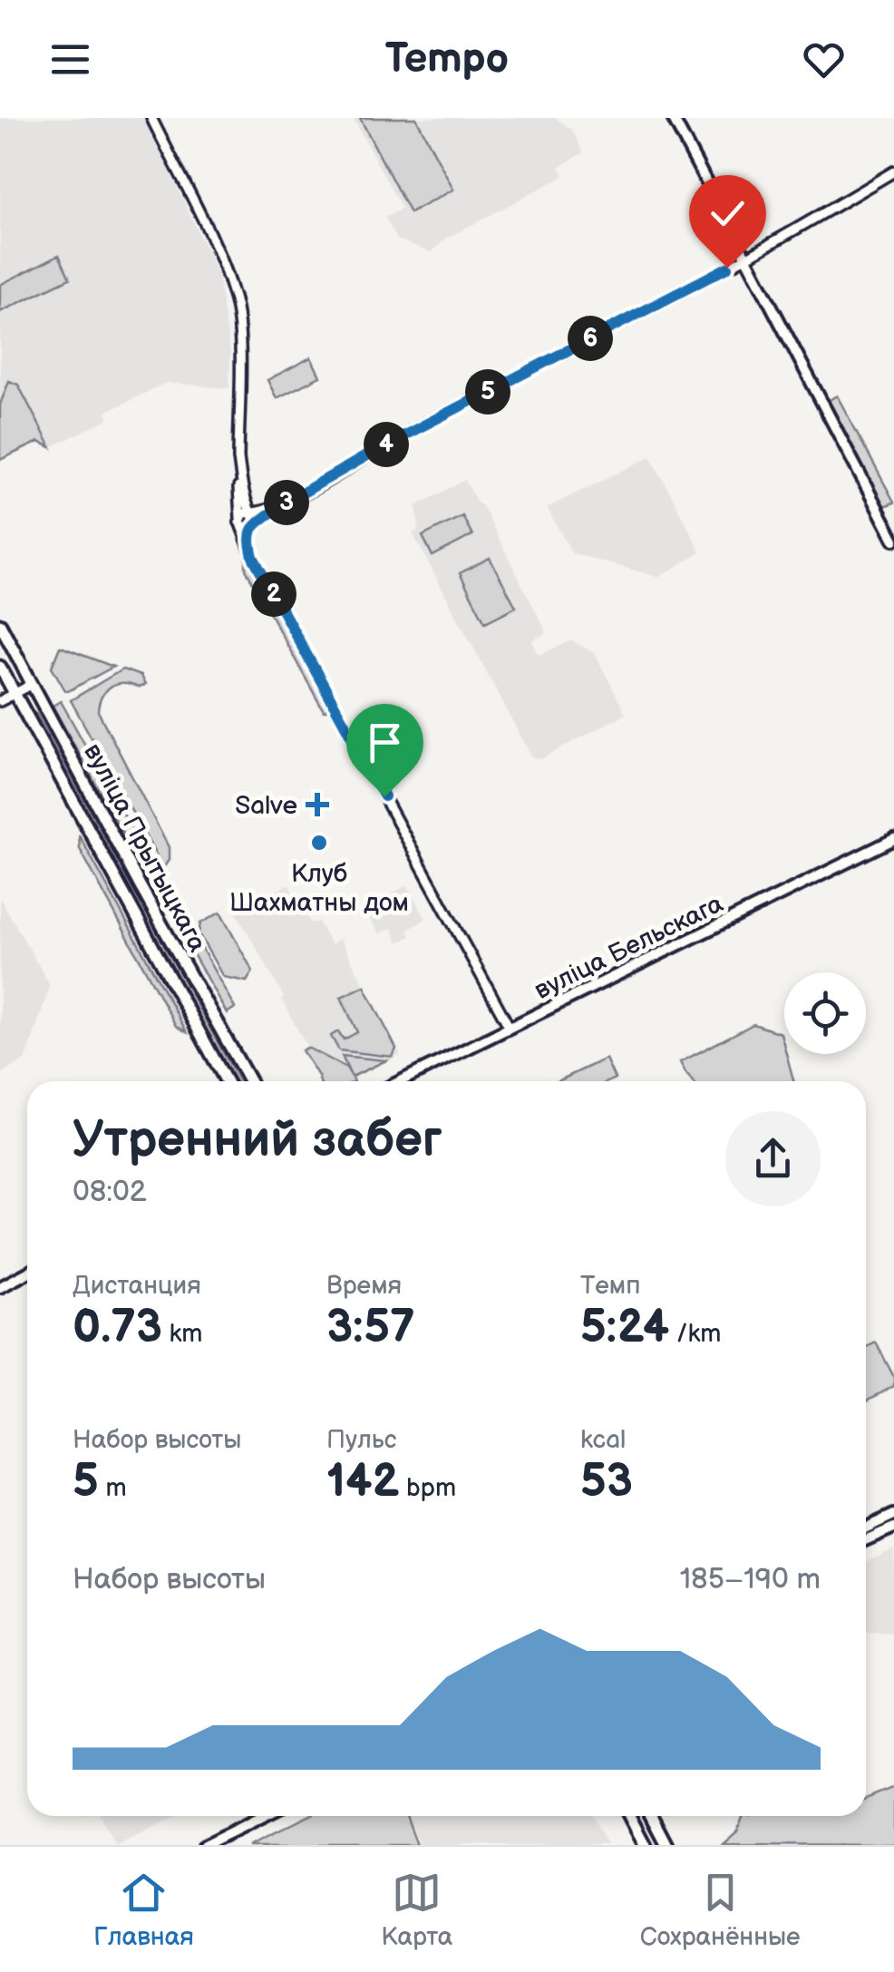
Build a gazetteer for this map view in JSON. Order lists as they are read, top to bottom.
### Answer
{
  "streets": {
    "main road": ["вуліца Прытыцкага", "вуліца Бельскага"]
  },
  "places": {
    "health": ["Salve"],
    "other": ["Клуб Шахматны дом"]
  },
  "page": {
    "header": "Tempo",
    "pins": [
      "6",
      "5",
      "4",
      "3",
      "2"
    ],
    "heading": ["Утренний забег", "08:02"],
    "stats": [
      ["Дистанция", "0.73 km"],
      ["Время", "3:57"],
      ["Темп", "5:24 /km"],
      ["Набор высоты", "5 m"],
      ["Пульс", "142 bpm"],
      ["kcal", "53"]
    ],
    "chart": ["Набор высоты", "185–190 m"],
    "tabs": ["Главная", "Карта", "Сохранённые"]
  }
}
